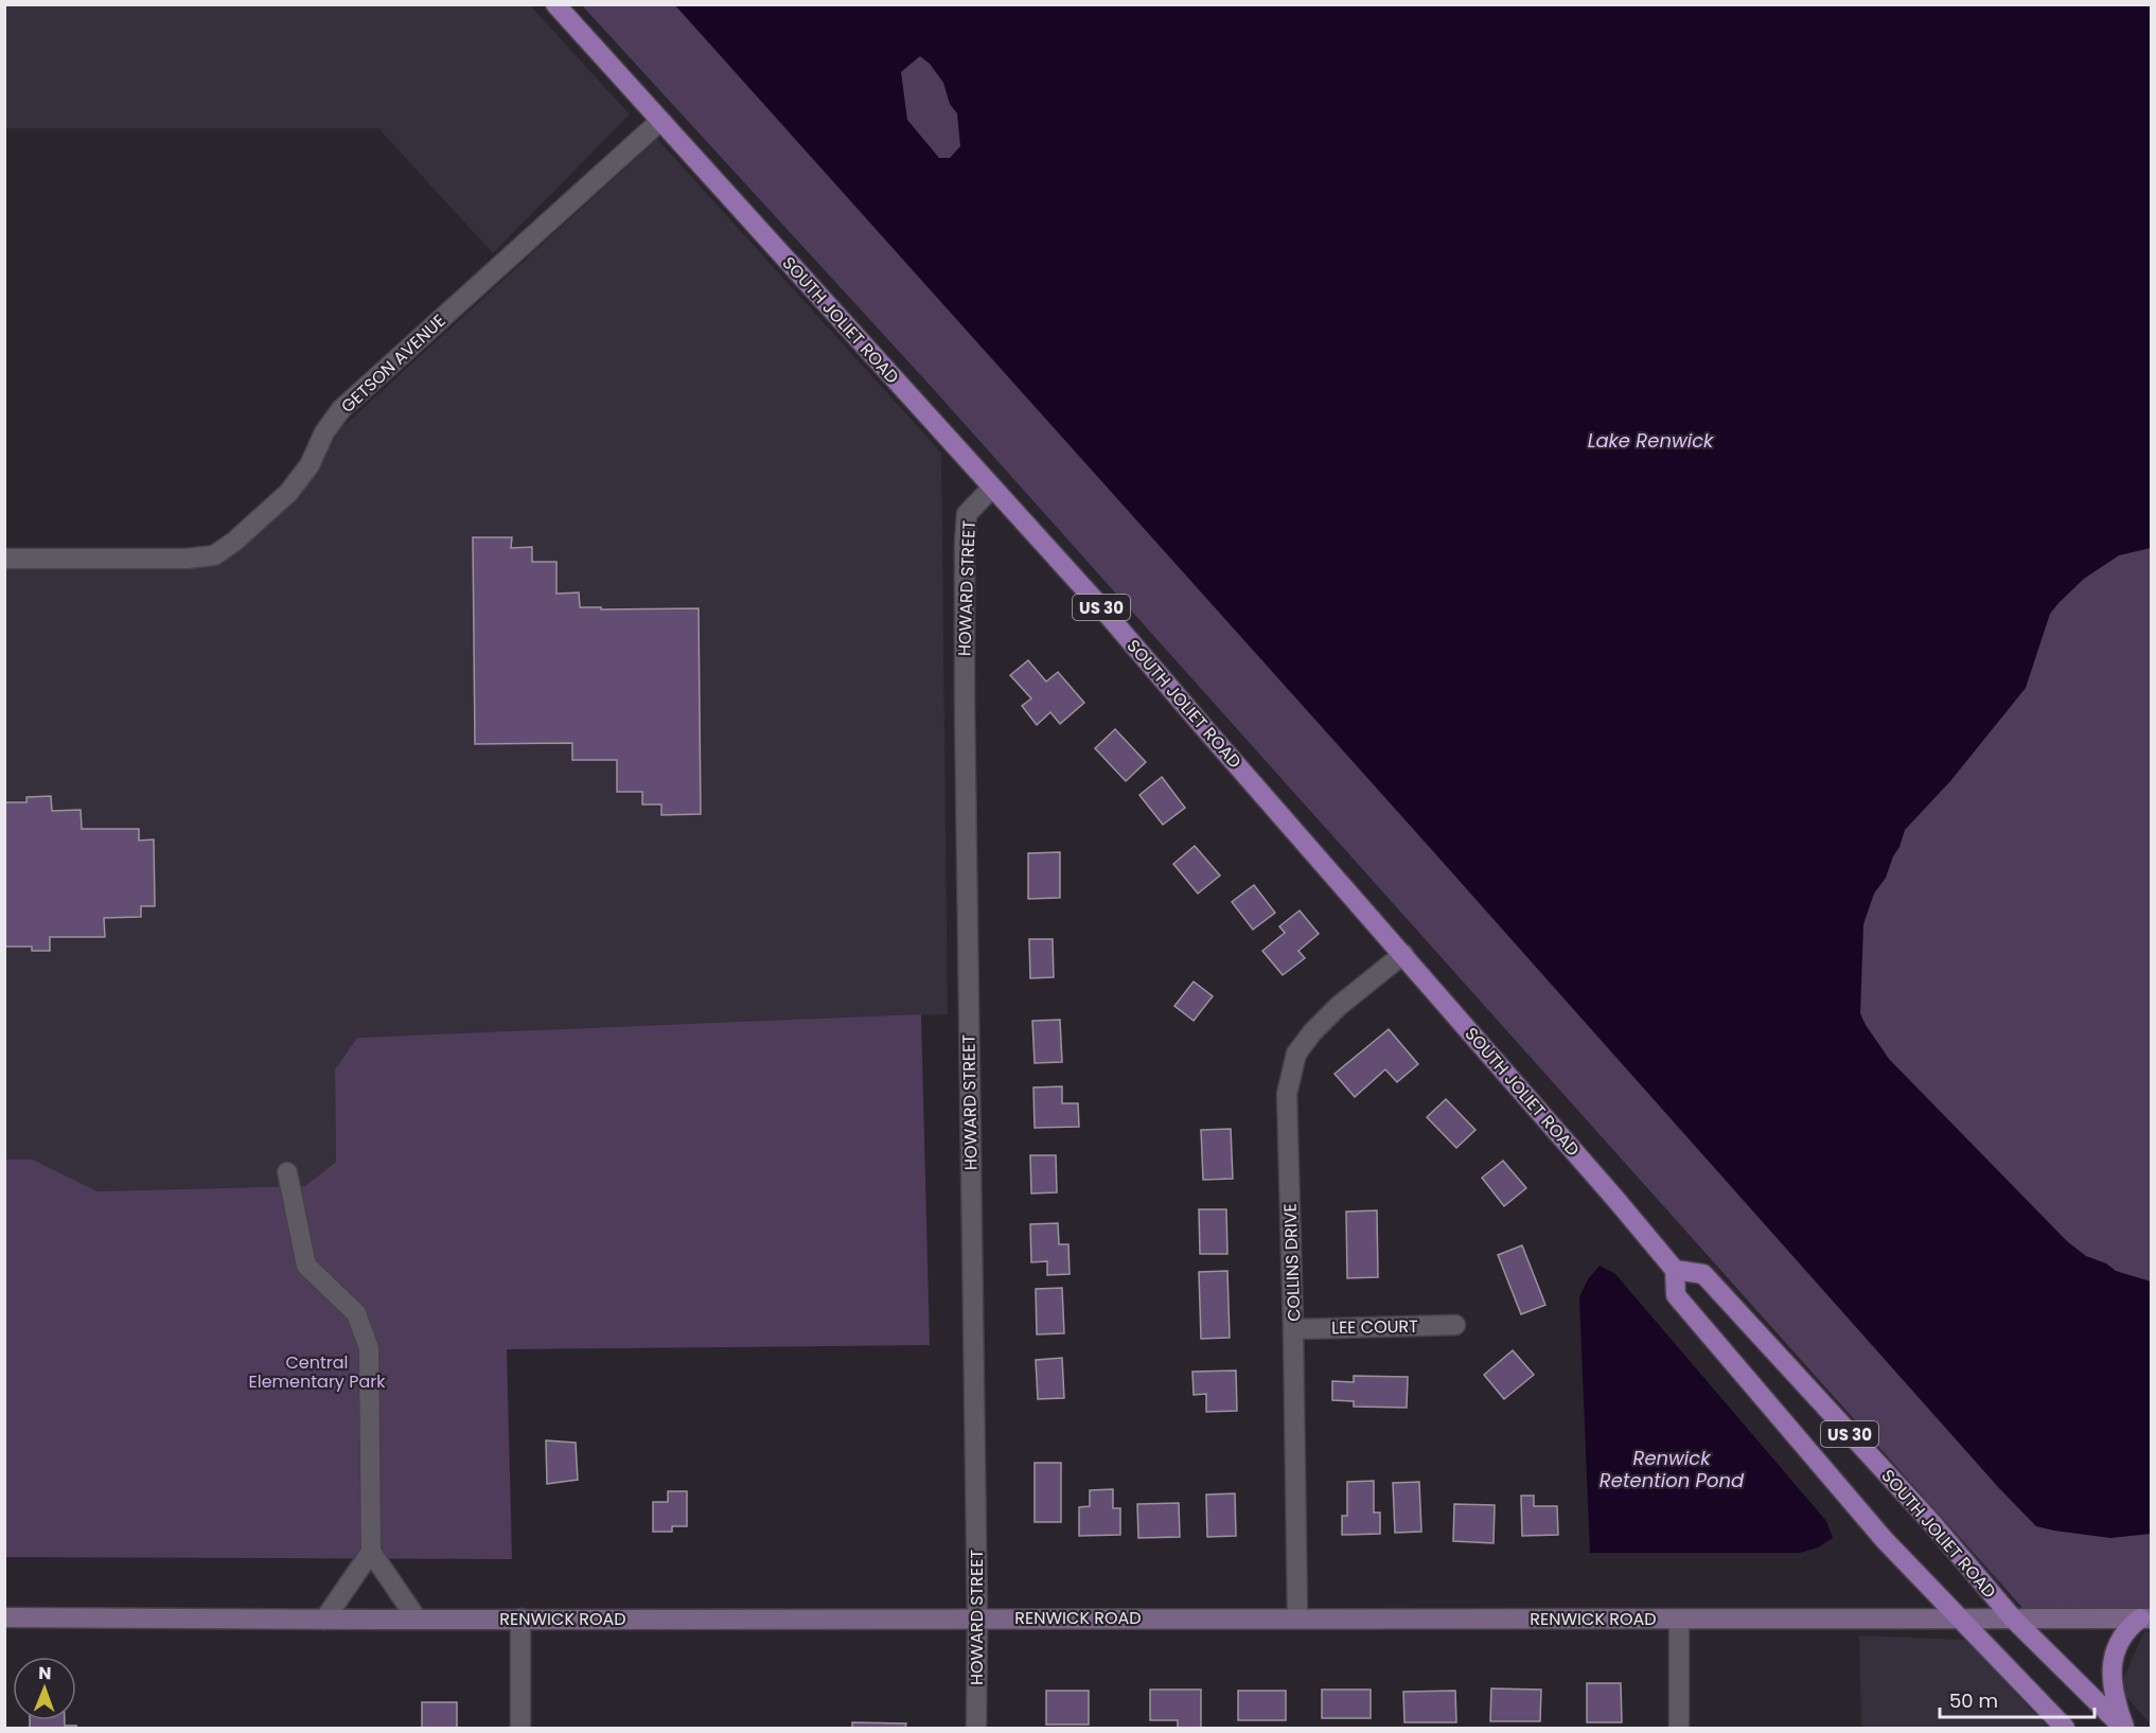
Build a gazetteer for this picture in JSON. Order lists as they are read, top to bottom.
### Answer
{
  "streets": {
    "main road": ["SOUTH JOLIET ROAD", "US 30"],
    "street": [
      "GETSON AVENUE",
      "HOWARD STREET",
      "COLLINS DRIVE",
      "LEE COURT",
      "RENWICK ROAD"
    ]
  },
  "crossings": [
    ["SOUTH JOLIET ROAD", "GETSON AVENUE"],
    ["SOUTH JOLIET ROAD", "HOWARD STREET"],
    ["SOUTH JOLIET ROAD", "US 30"],
    ["SOUTH JOLIET ROAD", "COLLINS DRIVE"],
    ["SOUTH JOLIET ROAD", "RENWICK ROAD"],
    ["HOWARD STREET", "RENWICK ROAD"],
    ["US 30", "RENWICK ROAD"],
    ["COLLINS DRIVE", "LEE COURT"],
    ["COLLINS DRIVE", "RENWICK ROAD"]
  ],
  "water": ["Lake Renwick", "Renwick Retention Pond"],
  "parks": ["Central Elementary Park"],
  "scale_bar": "50 m",
  "north": "top"
}
